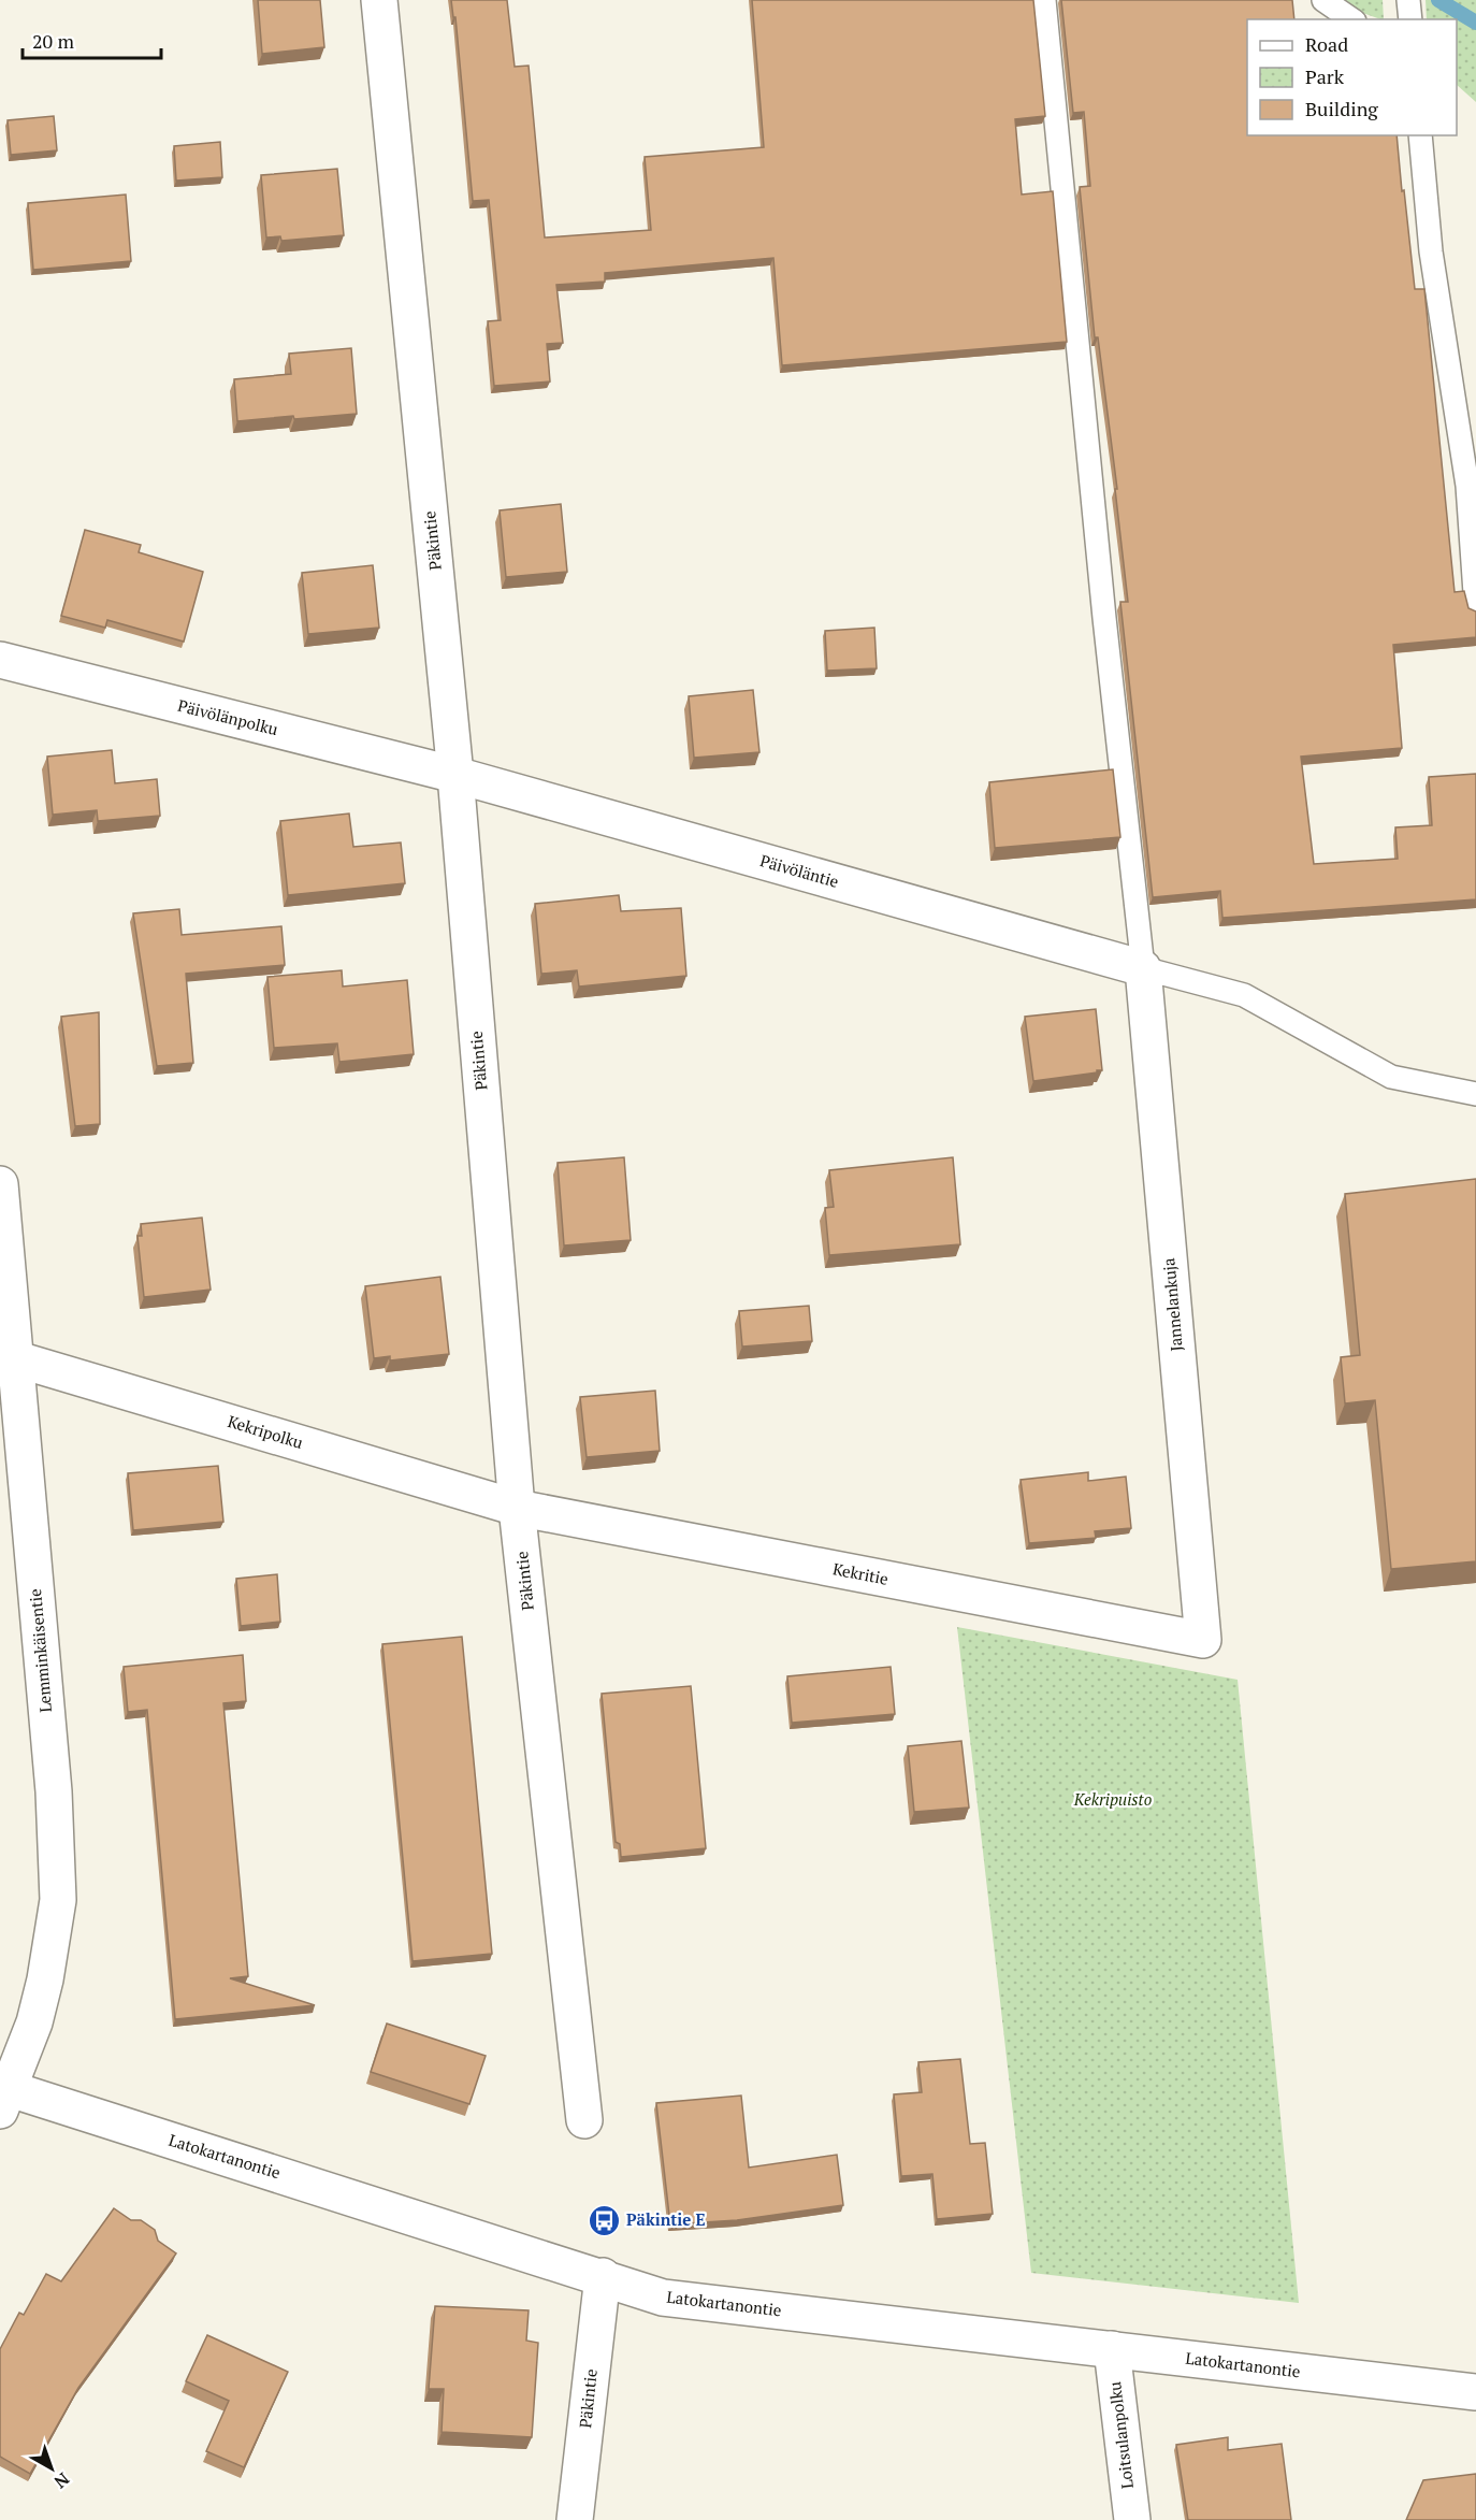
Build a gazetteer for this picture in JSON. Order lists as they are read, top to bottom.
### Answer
{
  "streets": {
    "street": [
      "Päkintie",
      "Päivölänpolku",
      "Päivöläntie",
      "Jannelankuja",
      "Kekripolku",
      "Kekritie",
      "Lemminkäisentie",
      "Latokartanontie",
      "Loitsulanpolku"
    ]
  },
  "crossings": [
    ["Päkintie", "Päivölänpolku"],
    ["Päkintie", "Päivöläntie"],
    ["Päkintie", "Kekripolku"],
    ["Päkintie", "Kekritie"],
    ["Päkintie", "Latokartanontie"],
    ["Päivölänpolku", "Päivöläntie"],
    ["Päivöläntie", "Jannelankuja"],
    ["Jannelankuja", "Kekritie"],
    ["Kekripolku", "Kekritie"],
    ["Kekripolku", "Lemminkäisentie"],
    ["Lemminkäisentie", "Latokartanontie"],
    ["Latokartanontie", "Loitsulanpolku"]
  ],
  "parks": ["Kekripuisto"],
  "places": {
    "bus stop": ["Päkintie E"]
  },
  "legend": ["Road", "Park", "Building"],
  "scale_bar": "20 m",
  "north": "bottom right"
}
